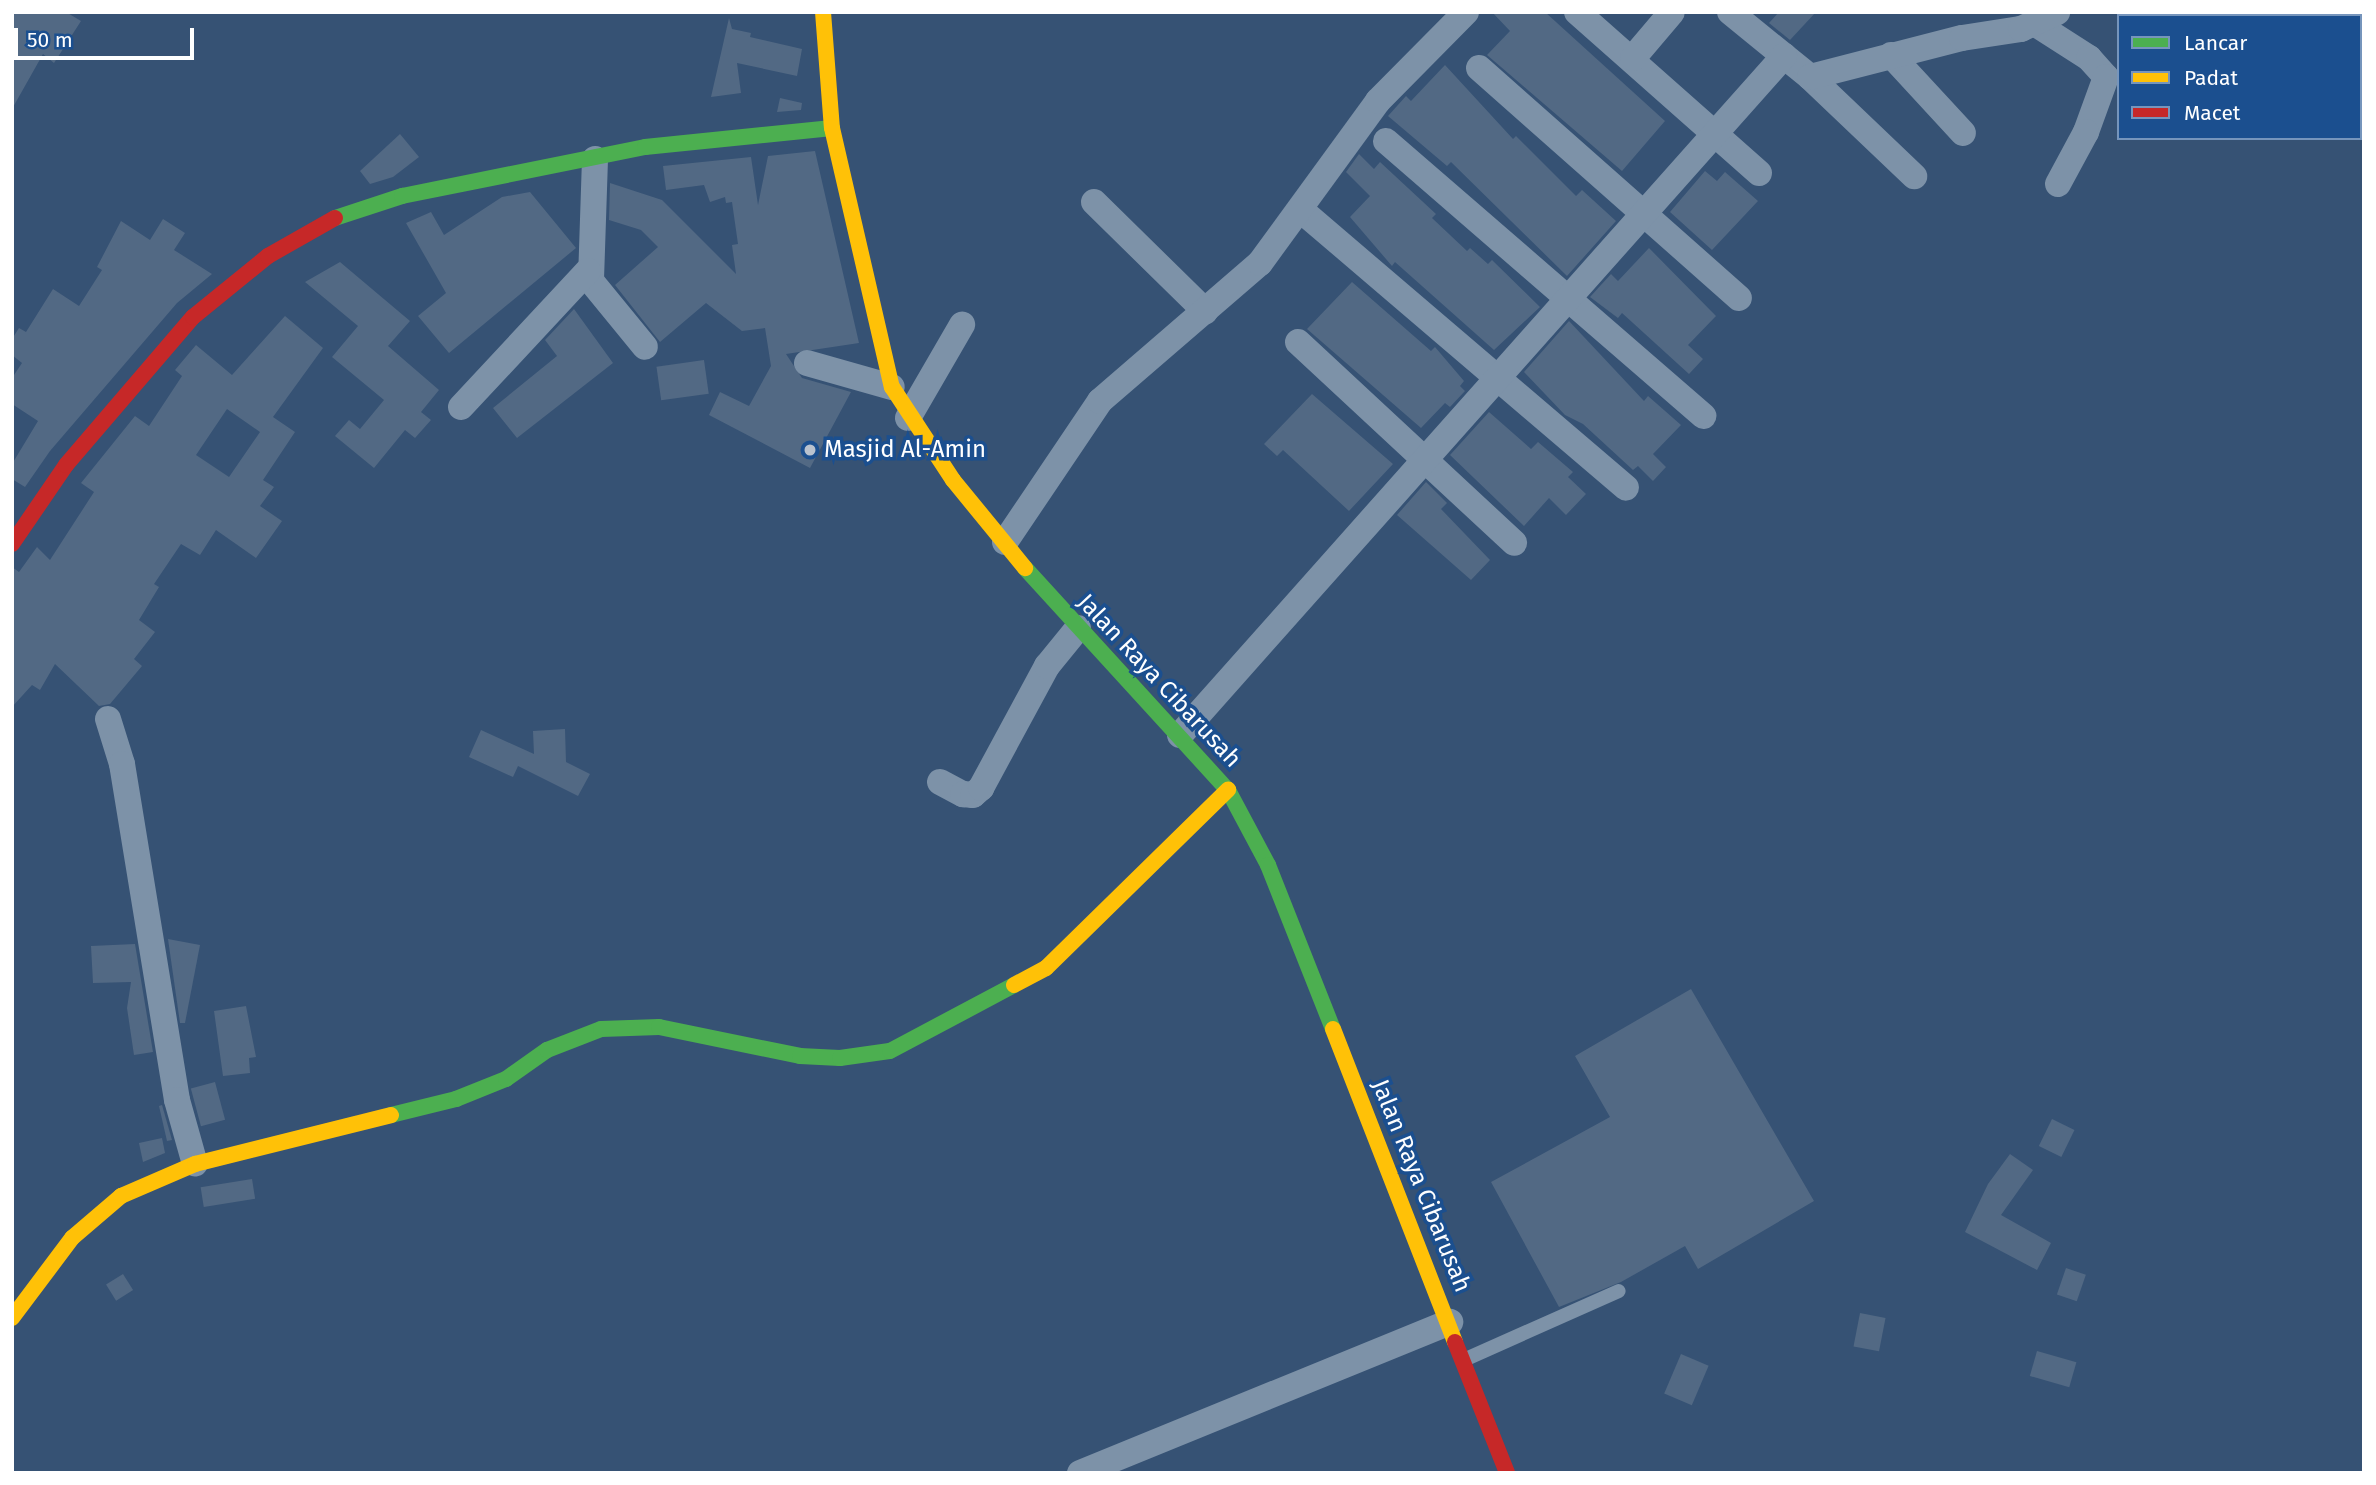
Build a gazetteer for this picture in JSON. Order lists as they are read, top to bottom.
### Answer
{
  "streets": {
    "street": ["Jalan Raya Cibarusah"]
  },
  "places": ["Masjid Al-Amin"],
  "legend": ["Lancar", "Padat", "Macet"],
  "scale_bar": "50 m"
}
